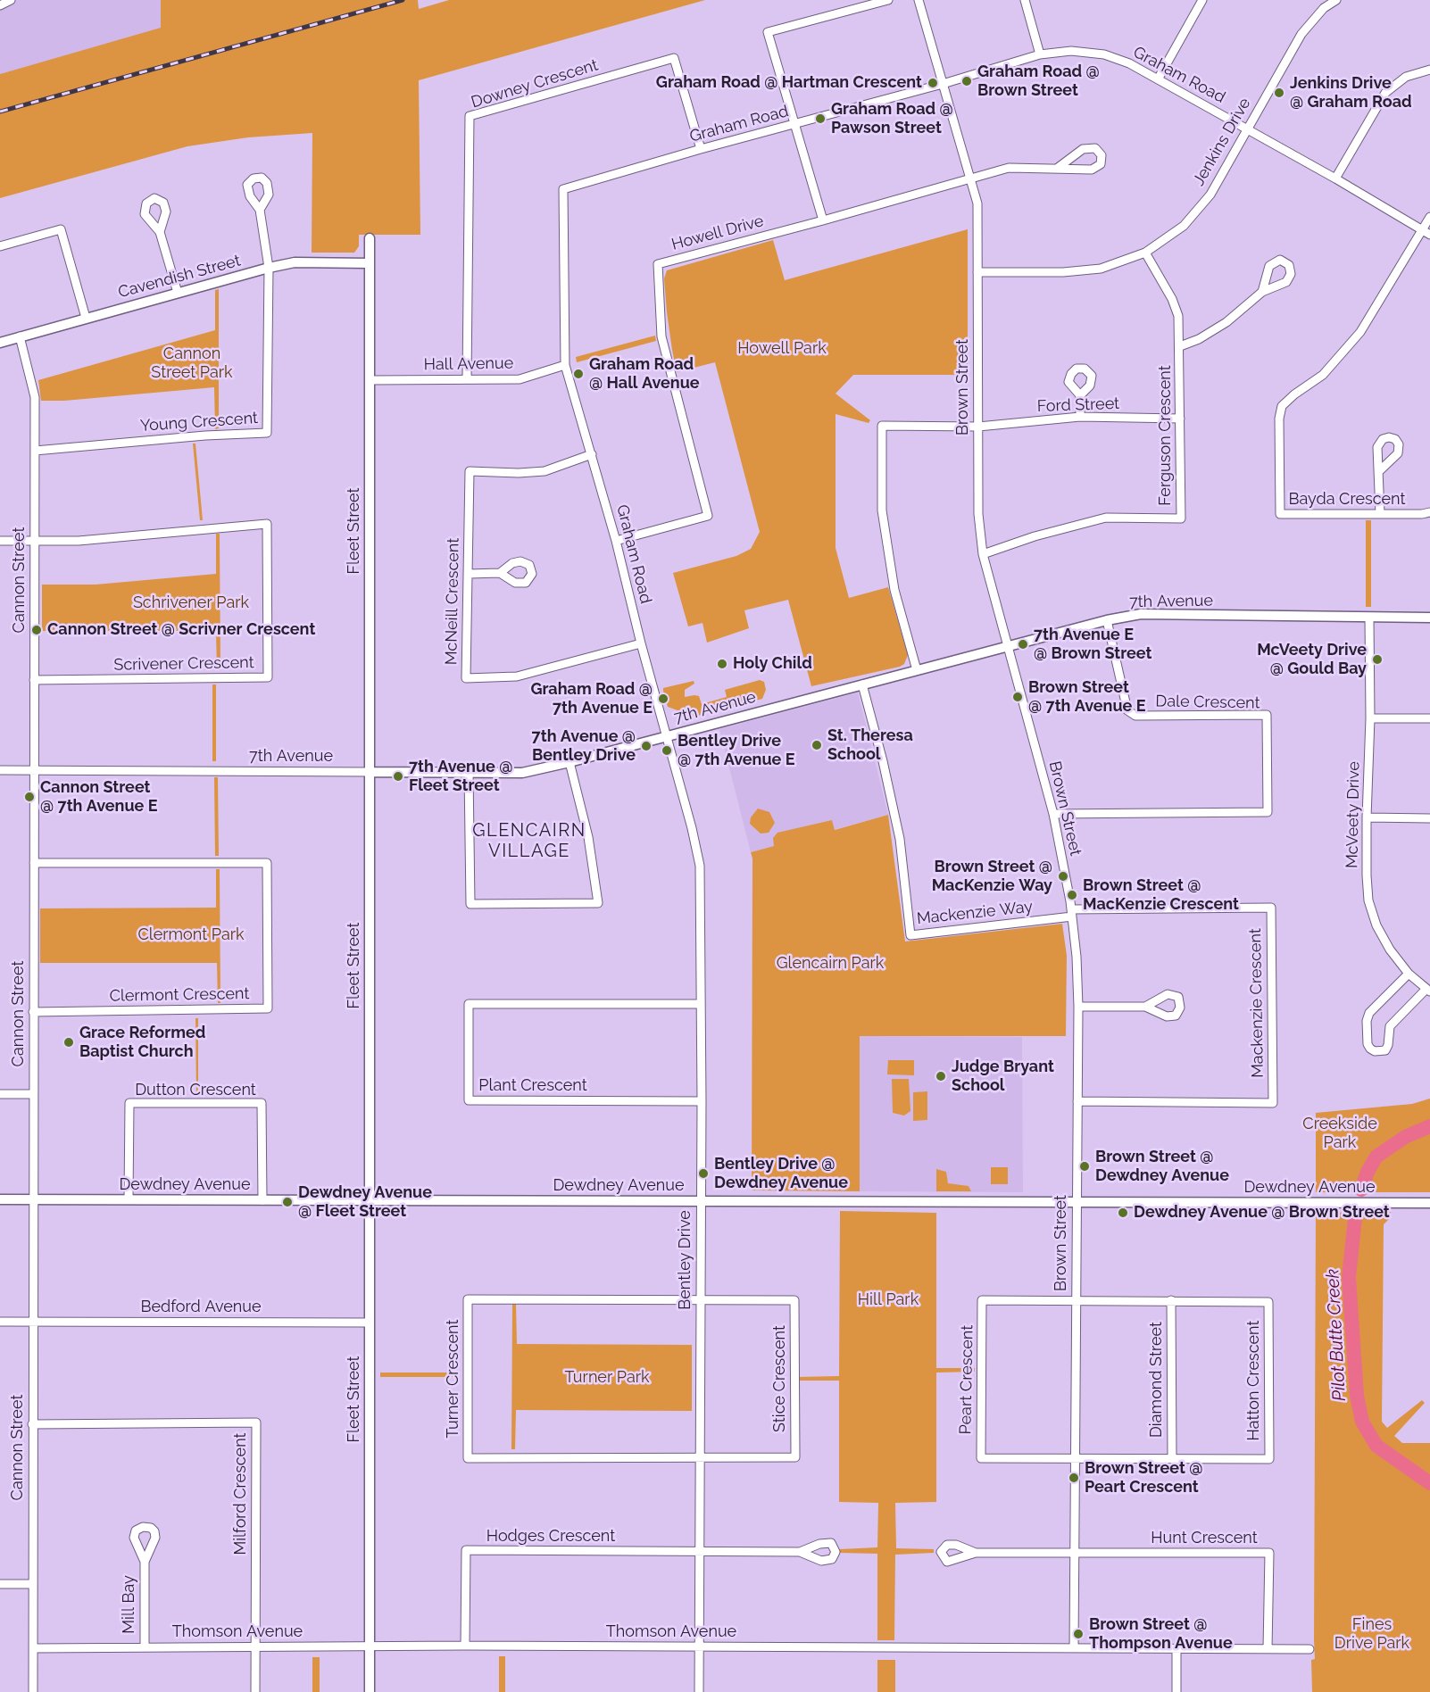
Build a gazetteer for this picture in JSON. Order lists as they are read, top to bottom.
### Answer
{
  "streets": {
    "street": [
      "Graham Road",
      "Downey Crescent",
      "Jenkins Drive",
      "Howell Drive",
      "Cavendish Street",
      "Hall Avenue",
      "Brown Street",
      "Ford Street",
      "Young Crescent",
      "Ferguson Crescent",
      "Bayda Crescent",
      "Fleet Street",
      "Cannon Street",
      "McNeill Crescent",
      "7th Avenue",
      "Scrivener Crescent",
      "Dale Crescent",
      "McVeety Drive",
      "Mackenzie Way",
      "Clermont Crescent",
      "Mackenzie Crescent",
      "Plant Crescent",
      "Dutton Crescent",
      "Dewdney Avenue",
      "Bentley Drive",
      "Bedford Avenue",
      "Turner Crescent",
      "Stice Crescent",
      "Peart Crescent",
      "Diamond Street",
      "Hatton Crescent",
      "Milford Crescent",
      "Hodges Crescent",
      "Hunt Crescent",
      "Mill Bay",
      "Thomson Avenue"
    ]
  },
  "crossings": [
    ["Graham Road", "Downey Crescent"],
    ["Graham Road", "Jenkins Drive"],
    ["Graham Road", "Howell Drive"],
    ["Graham Road", "Hall Avenue"],
    ["Graham Road", "Brown Street"],
    ["Graham Road", "Bayda Crescent"],
    ["Graham Road", "McNeill Crescent"],
    ["Graham Road", "7th Avenue"],
    ["Graham Road", "Bentley Drive"],
    ["Downey Crescent", "Hall Avenue"],
    ["Jenkins Drive", "Brown Street"],
    ["Jenkins Drive", "Ferguson Crescent"],
    ["Howell Drive", "Brown Street"],
    ["Cavendish Street", "Young Crescent"],
    ["Cavendish Street", "Fleet Street"],
    ["Cavendish Street", "Cannon Street"],
    ["Hall Avenue", "Fleet Street"],
    ["Brown Street", "Ford Street"],
    ["Brown Street", "Ferguson Crescent"],
    ["Brown Street", "7th Avenue"],
    ["Brown Street", "Dale Crescent"],
    ["Brown Street", "Mackenzie Way"],
    ["Brown Street", "Mackenzie Crescent"],
    ["Brown Street", "Dewdney Avenue"],
    ["Brown Street", "Peart Crescent"],
    ["Brown Street", "Hatton Crescent"],
    ["Brown Street", "Hunt Crescent"],
    ["Brown Street", "Thomson Avenue"],
    ["Ford Street", "Ferguson Crescent"],
    ["Ford Street", "7th Avenue"],
    ["Young Crescent", "Cannon Street"],
    ["Fleet Street", "7th Avenue"],
    ["Fleet Street", "Dewdney Avenue"],
    ["Fleet Street", "Bedford Avenue"],
    ["Fleet Street", "Thomson Avenue"],
    ["Cannon Street", "7th Avenue"],
    ["Cannon Street", "Scrivener Crescent"],
    ["Cannon Street", "Clermont Crescent"],
    ["Cannon Street", "Dewdney Avenue"],
    ["Cannon Street", "Bedford Avenue"],
    ["Cannon Street", "Milford Crescent"],
    ["Cannon Street", "Thomson Avenue"],
    ["7th Avenue", "Dale Crescent"],
    ["7th Avenue", "McVeety Drive"],
    ["7th Avenue", "Mackenzie Way"],
    ["7th Avenue", "Bentley Drive"],
    ["Mackenzie Way", "Mackenzie Crescent"],
    ["Plant Crescent", "Bentley Drive"],
    ["Dutton Crescent", "Dewdney Avenue"],
    ["Dewdney Avenue", "Bentley Drive"],
    ["Bentley Drive", "Turner Crescent"],
    ["Bentley Drive", "Stice Crescent"],
    ["Bentley Drive", "Hodges Crescent"],
    ["Bentley Drive", "Thomson Avenue"],
    ["Turner Crescent", "Stice Crescent"],
    ["Peart Crescent", "Hatton Crescent"],
    ["Diamond Street", "Hatton Crescent"],
    ["Milford Crescent", "Thomson Avenue"],
    ["Hodges Crescent", "Thomson Avenue"],
    ["Hunt Crescent", "Thomson Avenue"],
    ["Mill Bay", "Thomson Avenue"]
  ],
  "districts": ["GLENCAIRN VILLAGE"],
  "water": ["Pilot Butte Creek"],
  "parks": [
    "Howell Park",
    "Cannon Street Park",
    "Schrivener Park",
    "Clermont Park",
    "Glencairn Park",
    "Creekside Park",
    "Hill Park",
    "Turner Park",
    "Fines Drive Park"
  ],
  "places": [
    "Graham Road @ Brown Street",
    "Graham Road @ Hartman Crescent",
    "Jenkins Drive @ Graham Road",
    "Graham Road @ Pawson Street",
    "Graham Road @ Hall Avenue",
    "Cannon Street @ Scrivner Crescent",
    "7th Avenue E @ Brown Street",
    "McVeety Drive @ Gould Bay",
    "Holy Child",
    "Brown Street @ 7th Avenue E",
    "Graham Road @ 7th Avenue E",
    "St. Theresa School",
    "7th Avenue @ Bentley Drive",
    "Bentley Drive @ 7th Avenue E",
    "7th Avenue @ Fleet Street",
    "Cannon Street @ 7th Avenue E",
    "Brown Street @ MacKenzie Way",
    "Brown Street @ MacKenzie Crescent",
    "Grace Reformed Baptist Church",
    "Judge Bryant School",
    "Brown Street @ Dewdney Avenue",
    "Bentley Drive @ Dewdney Avenue",
    "Dewdney Avenue @ Fleet Street",
    "Dewdney Avenue @ Brown Street",
    "Brown Street @ Peart Crescent",
    "Brown Street @ Thompson Avenue"
  ]
}
